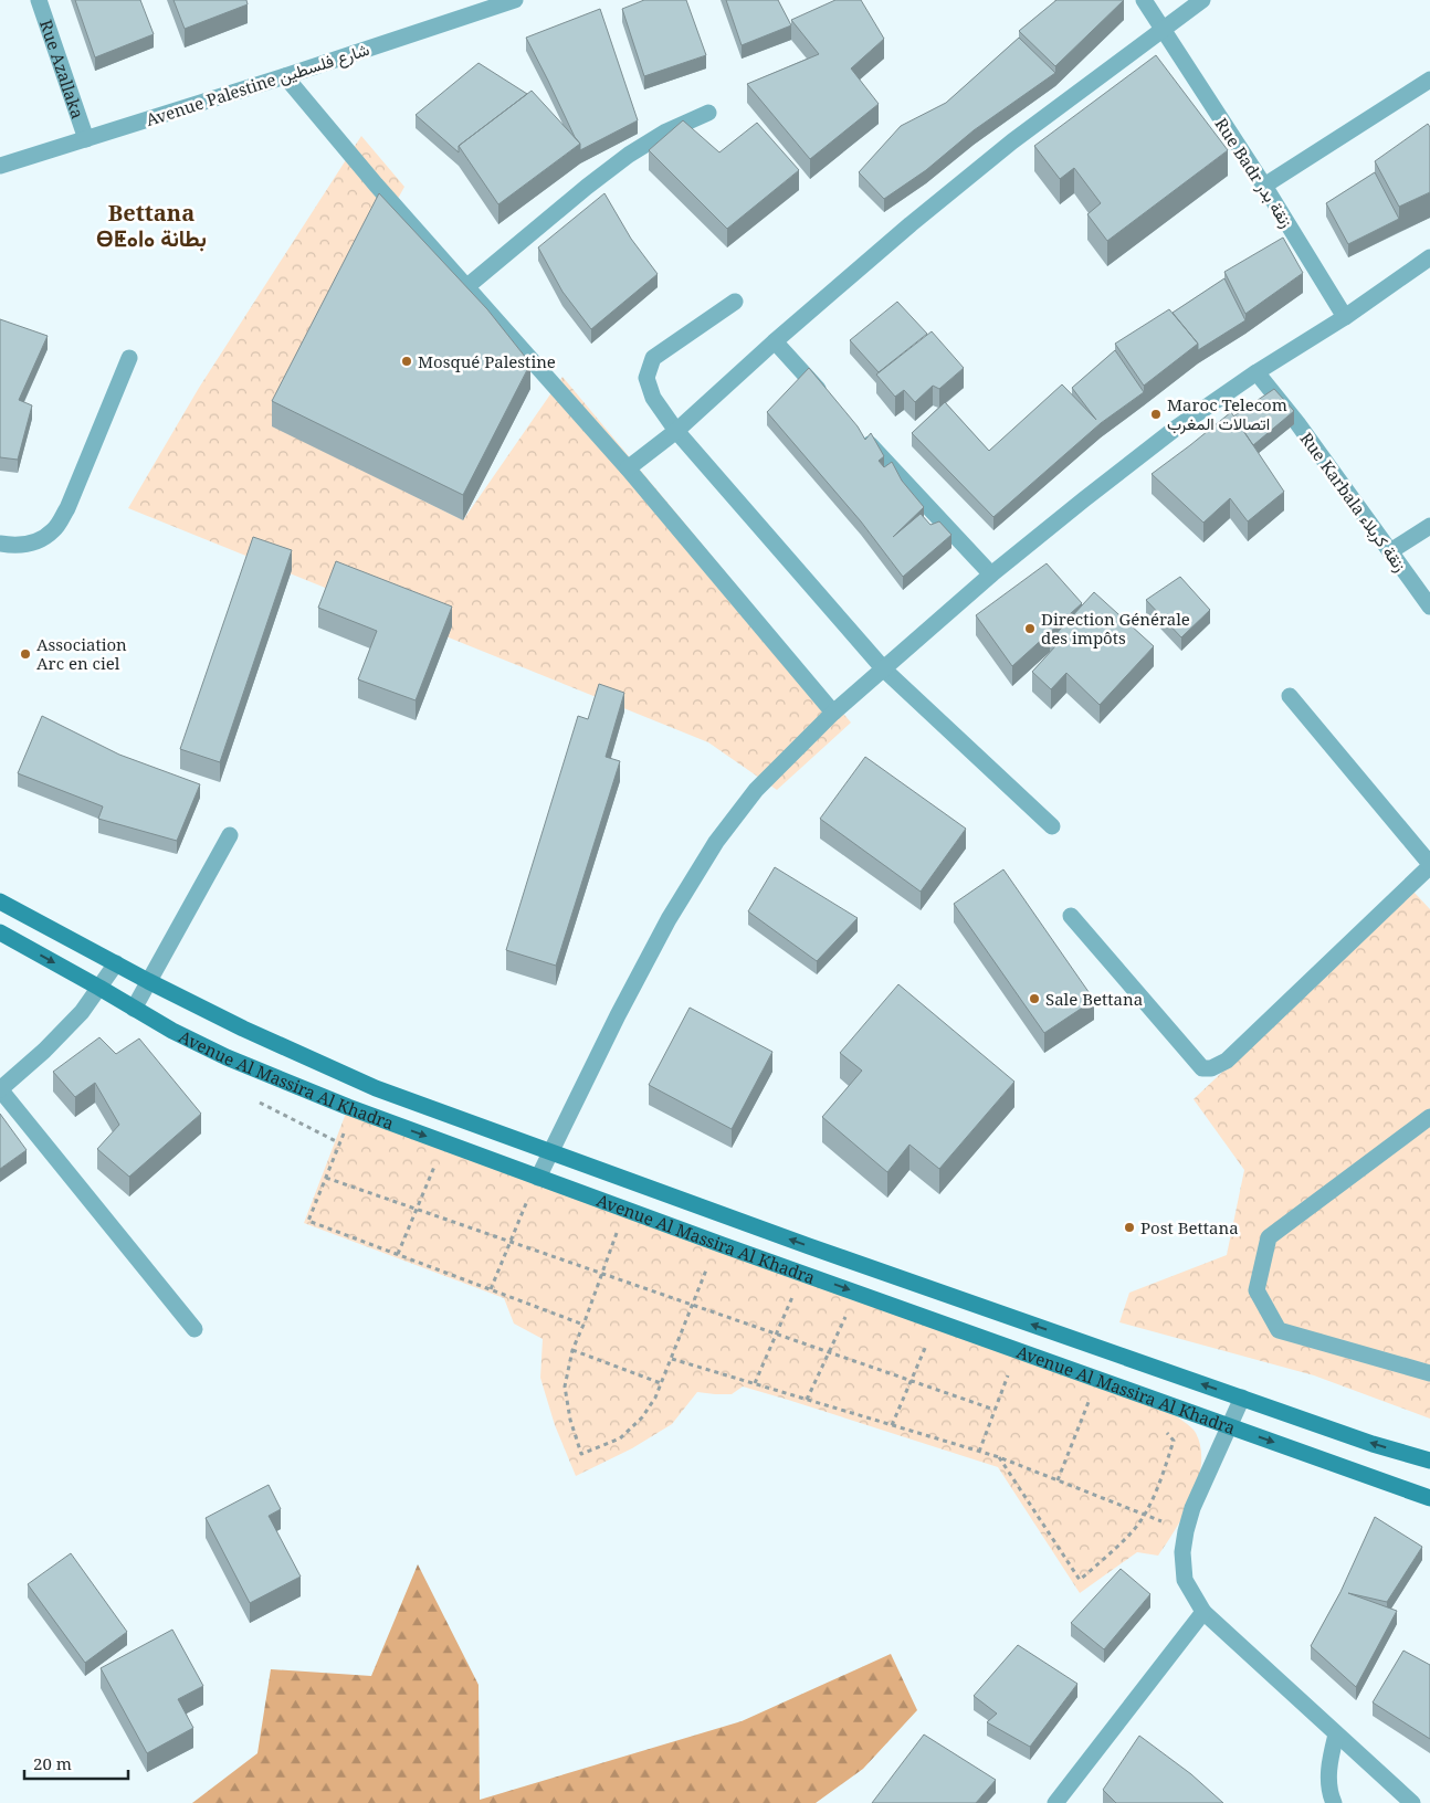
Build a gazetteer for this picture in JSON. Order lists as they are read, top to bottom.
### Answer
{
  "streets": {
    "main road": ["Avenue Al Massira Al Khadra"],
    "street": [
      "Rue Azallaka",
      "Avenue Palestine شارع فلسطين",
      "Rue Badr زنقة بدر",
      "Rue Karbala زنقة كربلاء"
    ]
  },
  "crossings": [
    ["Rue Azallaka", "Avenue Palestine شارع فلسطين"]
  ],
  "districts": ["Bettana ⴱⵟⴰⵏⴰ بطانة"],
  "places": [
    "Mosqué Palestine",
    "Maroc Telecom اتصالات المغرب",
    "Direction Générale des impôts",
    "Association Arc en ciel",
    "Sale Bettana",
    "Post Bettana"
  ],
  "scale_bar": "20 m"
}
